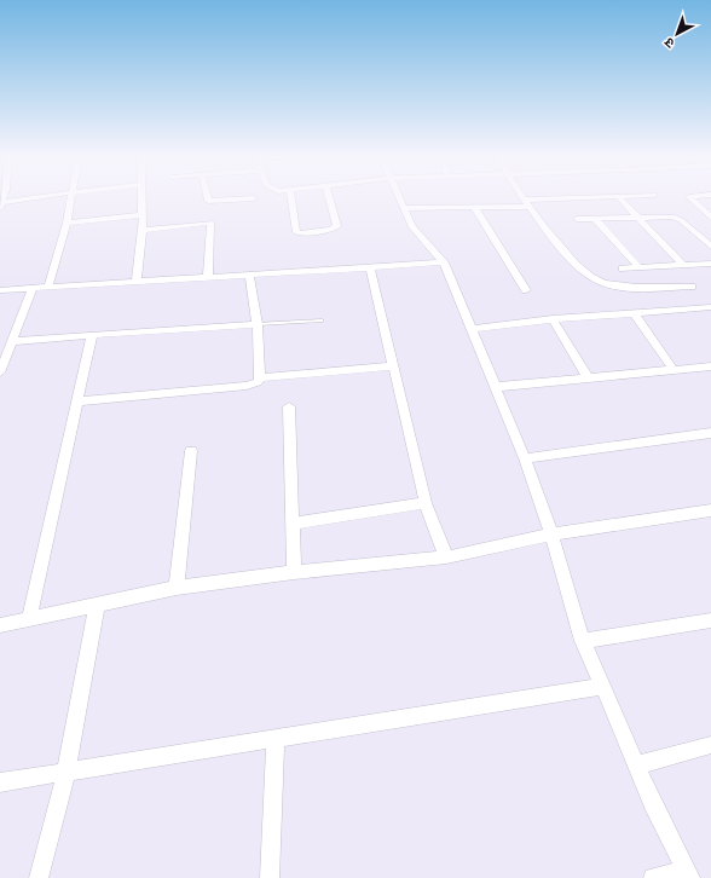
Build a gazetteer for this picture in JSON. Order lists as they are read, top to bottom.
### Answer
{
  "north": "bottom left"
}
